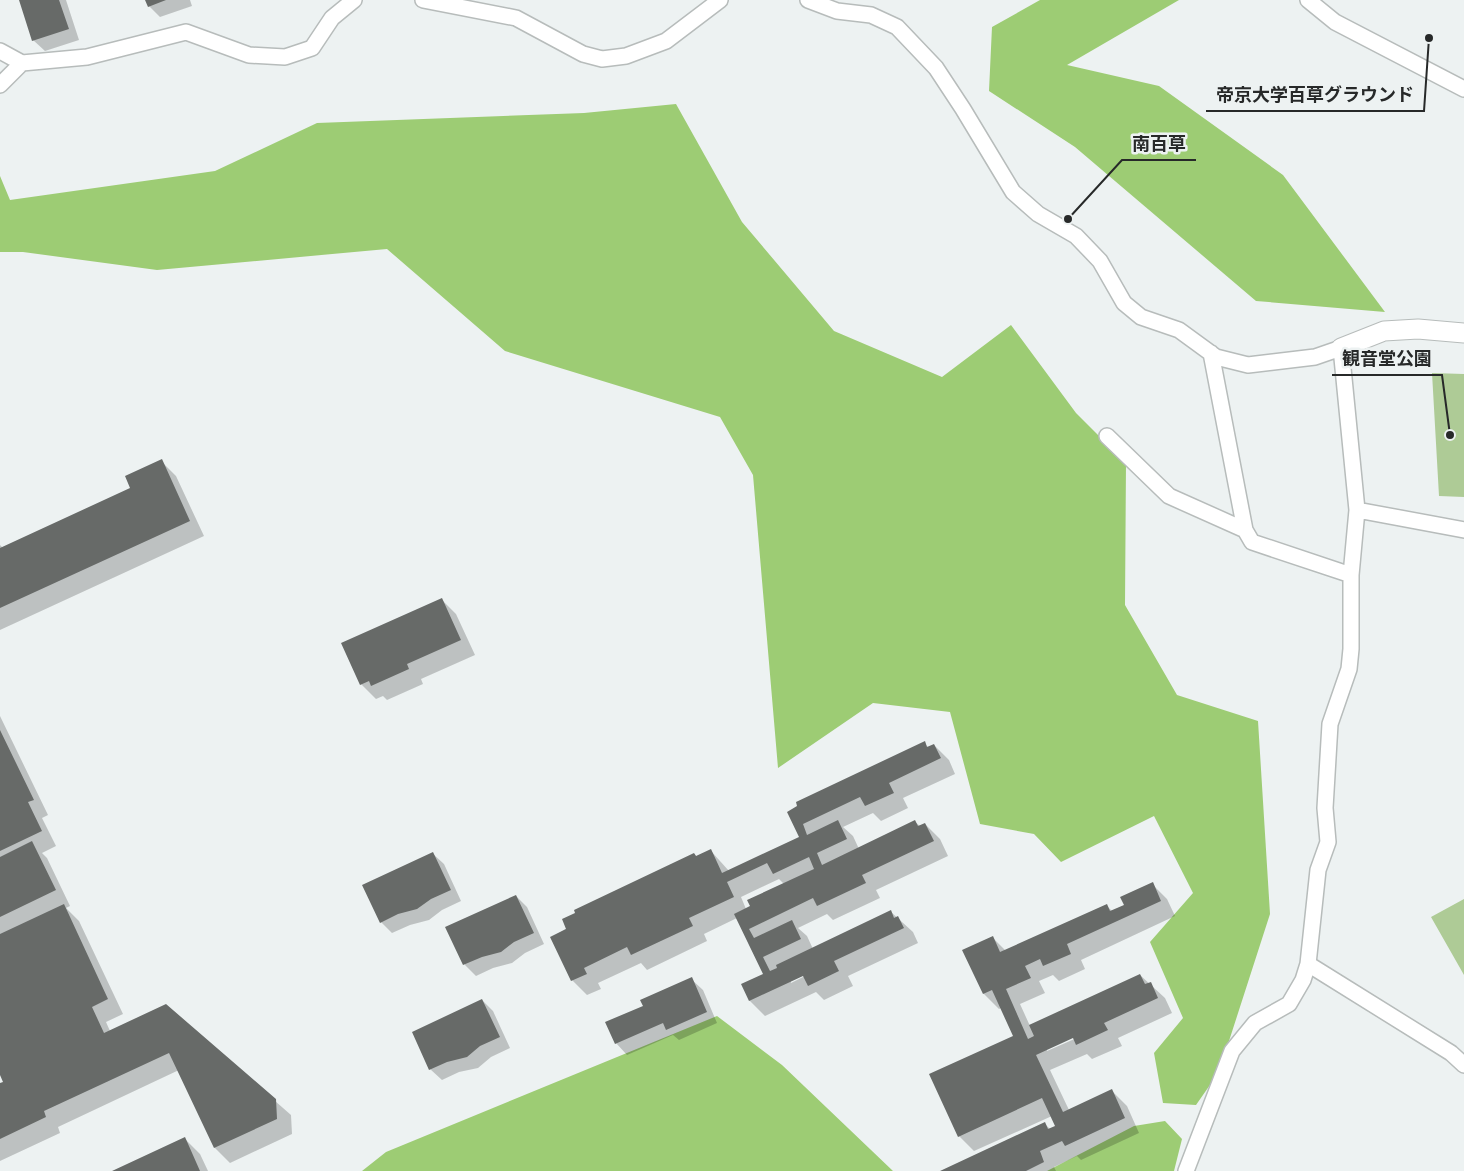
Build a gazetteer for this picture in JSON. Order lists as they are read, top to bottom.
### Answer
{
  "places": ["帝京大学百草グラウンド", "南百草", "観音堂公園"]
}
